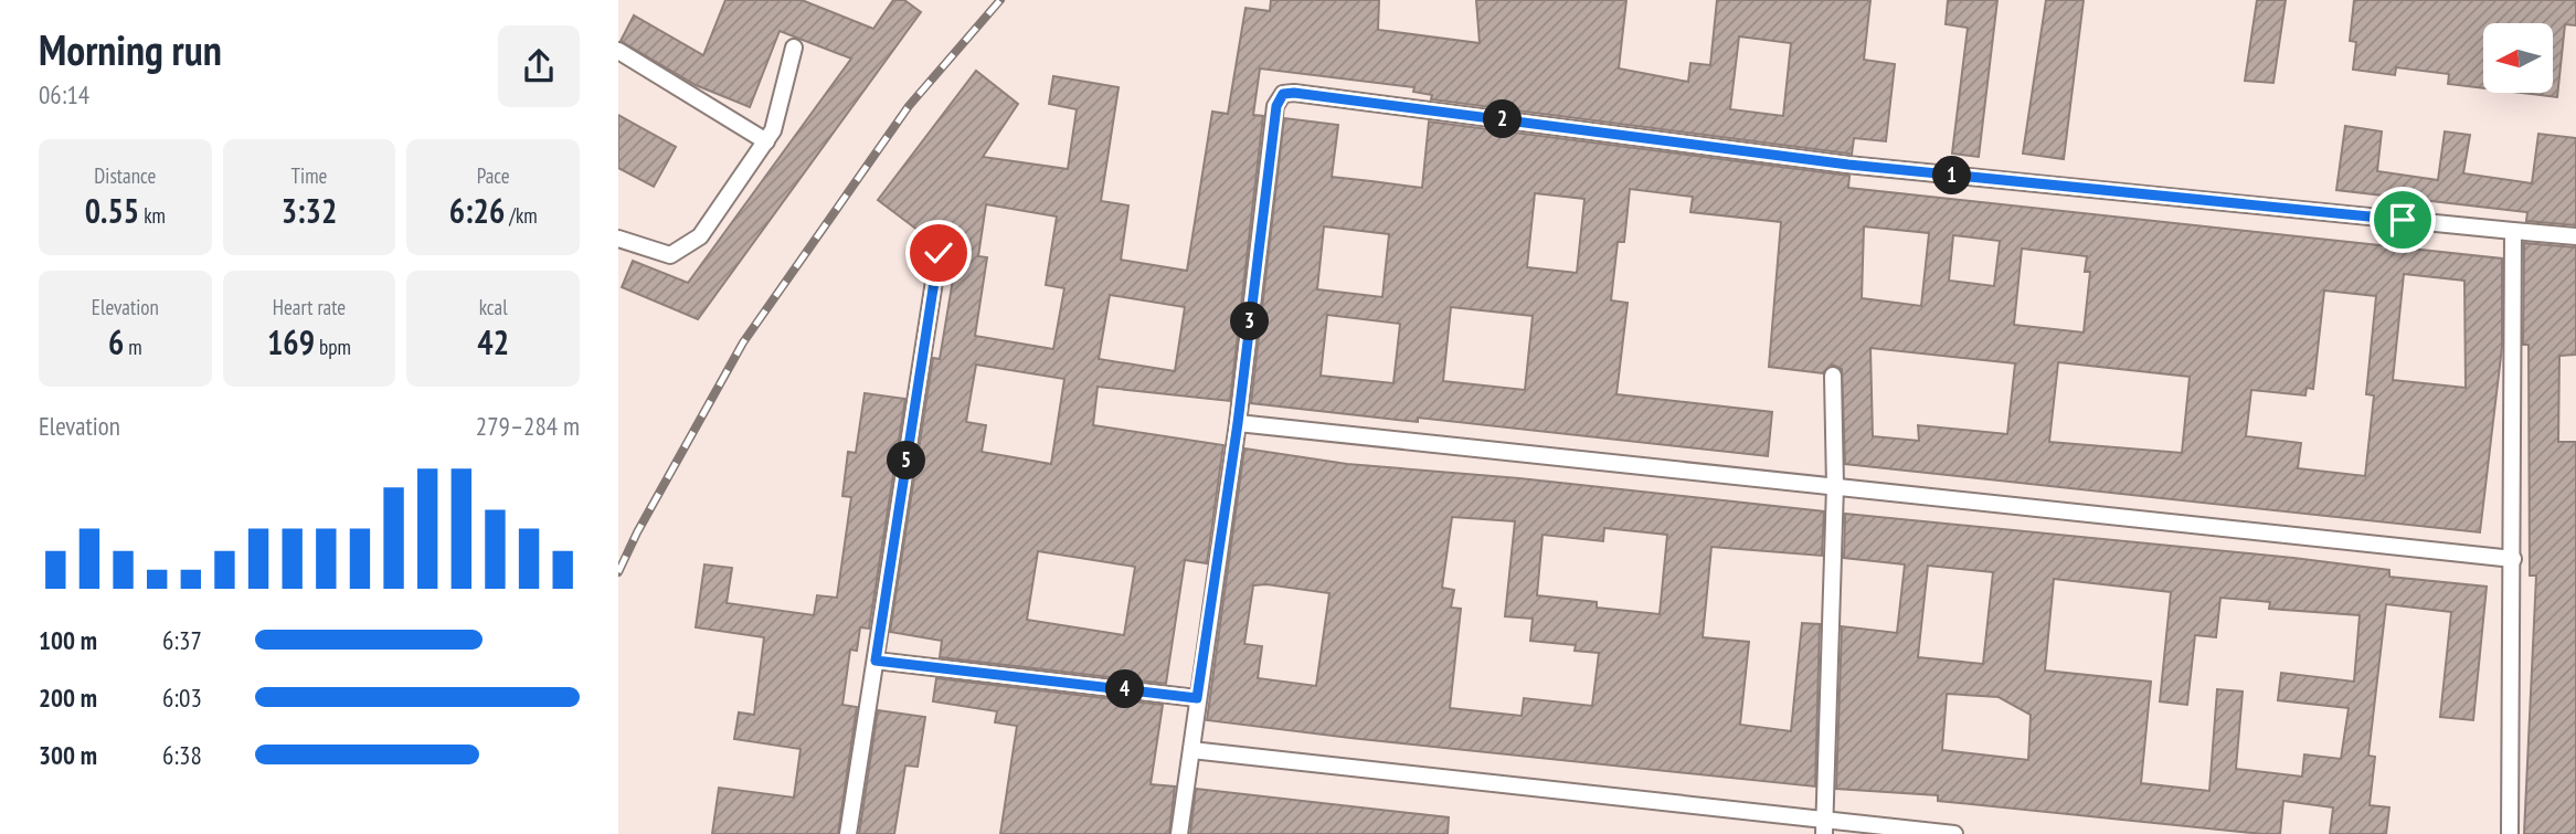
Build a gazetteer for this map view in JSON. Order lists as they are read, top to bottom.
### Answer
{
  "north": "left",
  "page": {
    "heading": ["Morning run", "06:14"],
    "pins": [
      "2",
      "1",
      "3",
      "5",
      "4"
    ],
    "stats": [
      ["Distance", "0.55 km"],
      ["Time", "3:32"],
      ["Pace", "6:26 /km"],
      ["Elevation", "6 m"],
      ["Heart rate", "169 bpm"],
      ["kcal", "42"]
    ],
    "chart": ["Elevation", "279–284 m"],
    "list": [
      {
        "name": "100 m",
        "note": "6:37"
      },
      {
        "name": "200 m",
        "note": "6:03"
      },
      {
        "name": "300 m",
        "note": "6:38"
      }
    ]
  }
}
